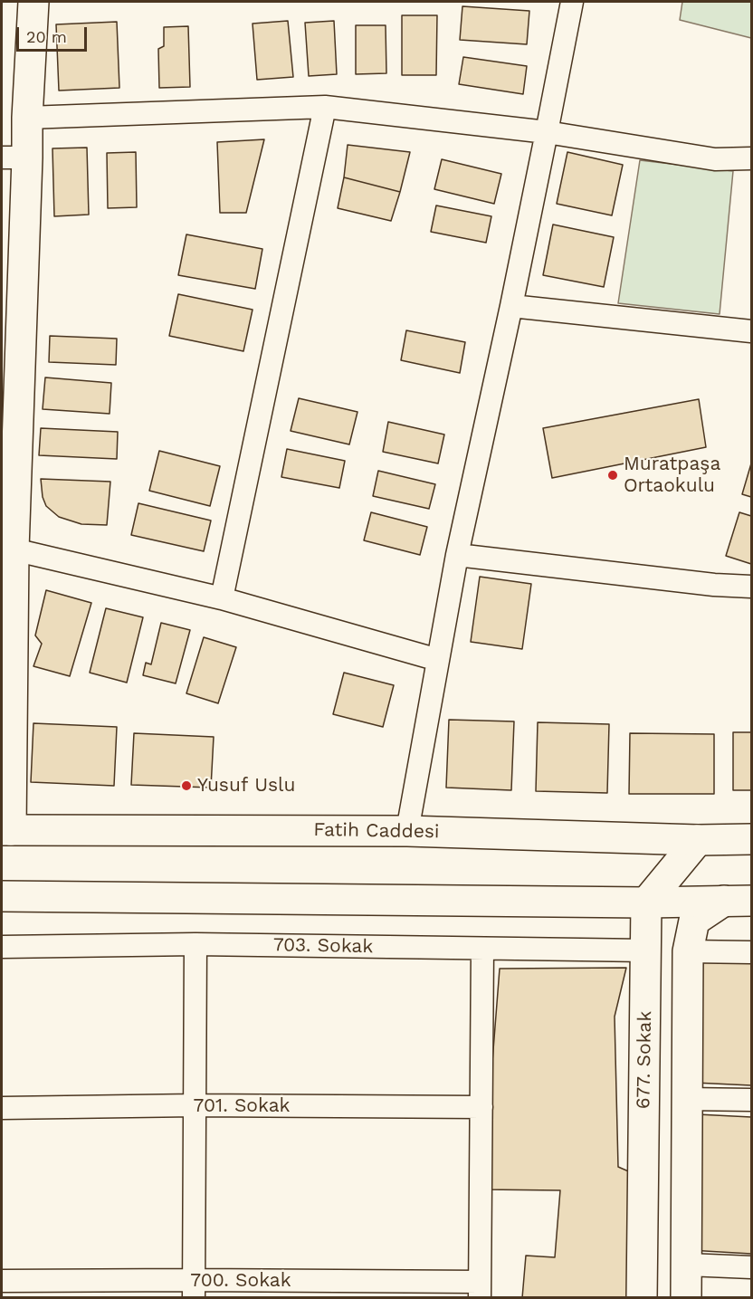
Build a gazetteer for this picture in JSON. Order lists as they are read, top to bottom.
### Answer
{
  "streets": {
    "street": [
      "Fatih Caddesi",
      "703. Sokak",
      "677. Sokak",
      "701. Sokak",
      "700. Sokak"
    ]
  },
  "crossings": [
    ["703. Sokak", "677. Sokak"]
  ],
  "places": ["Muratpaşa Ortaokulu", "Yusuf Uslu"],
  "scale_bar": "20 m"
}
